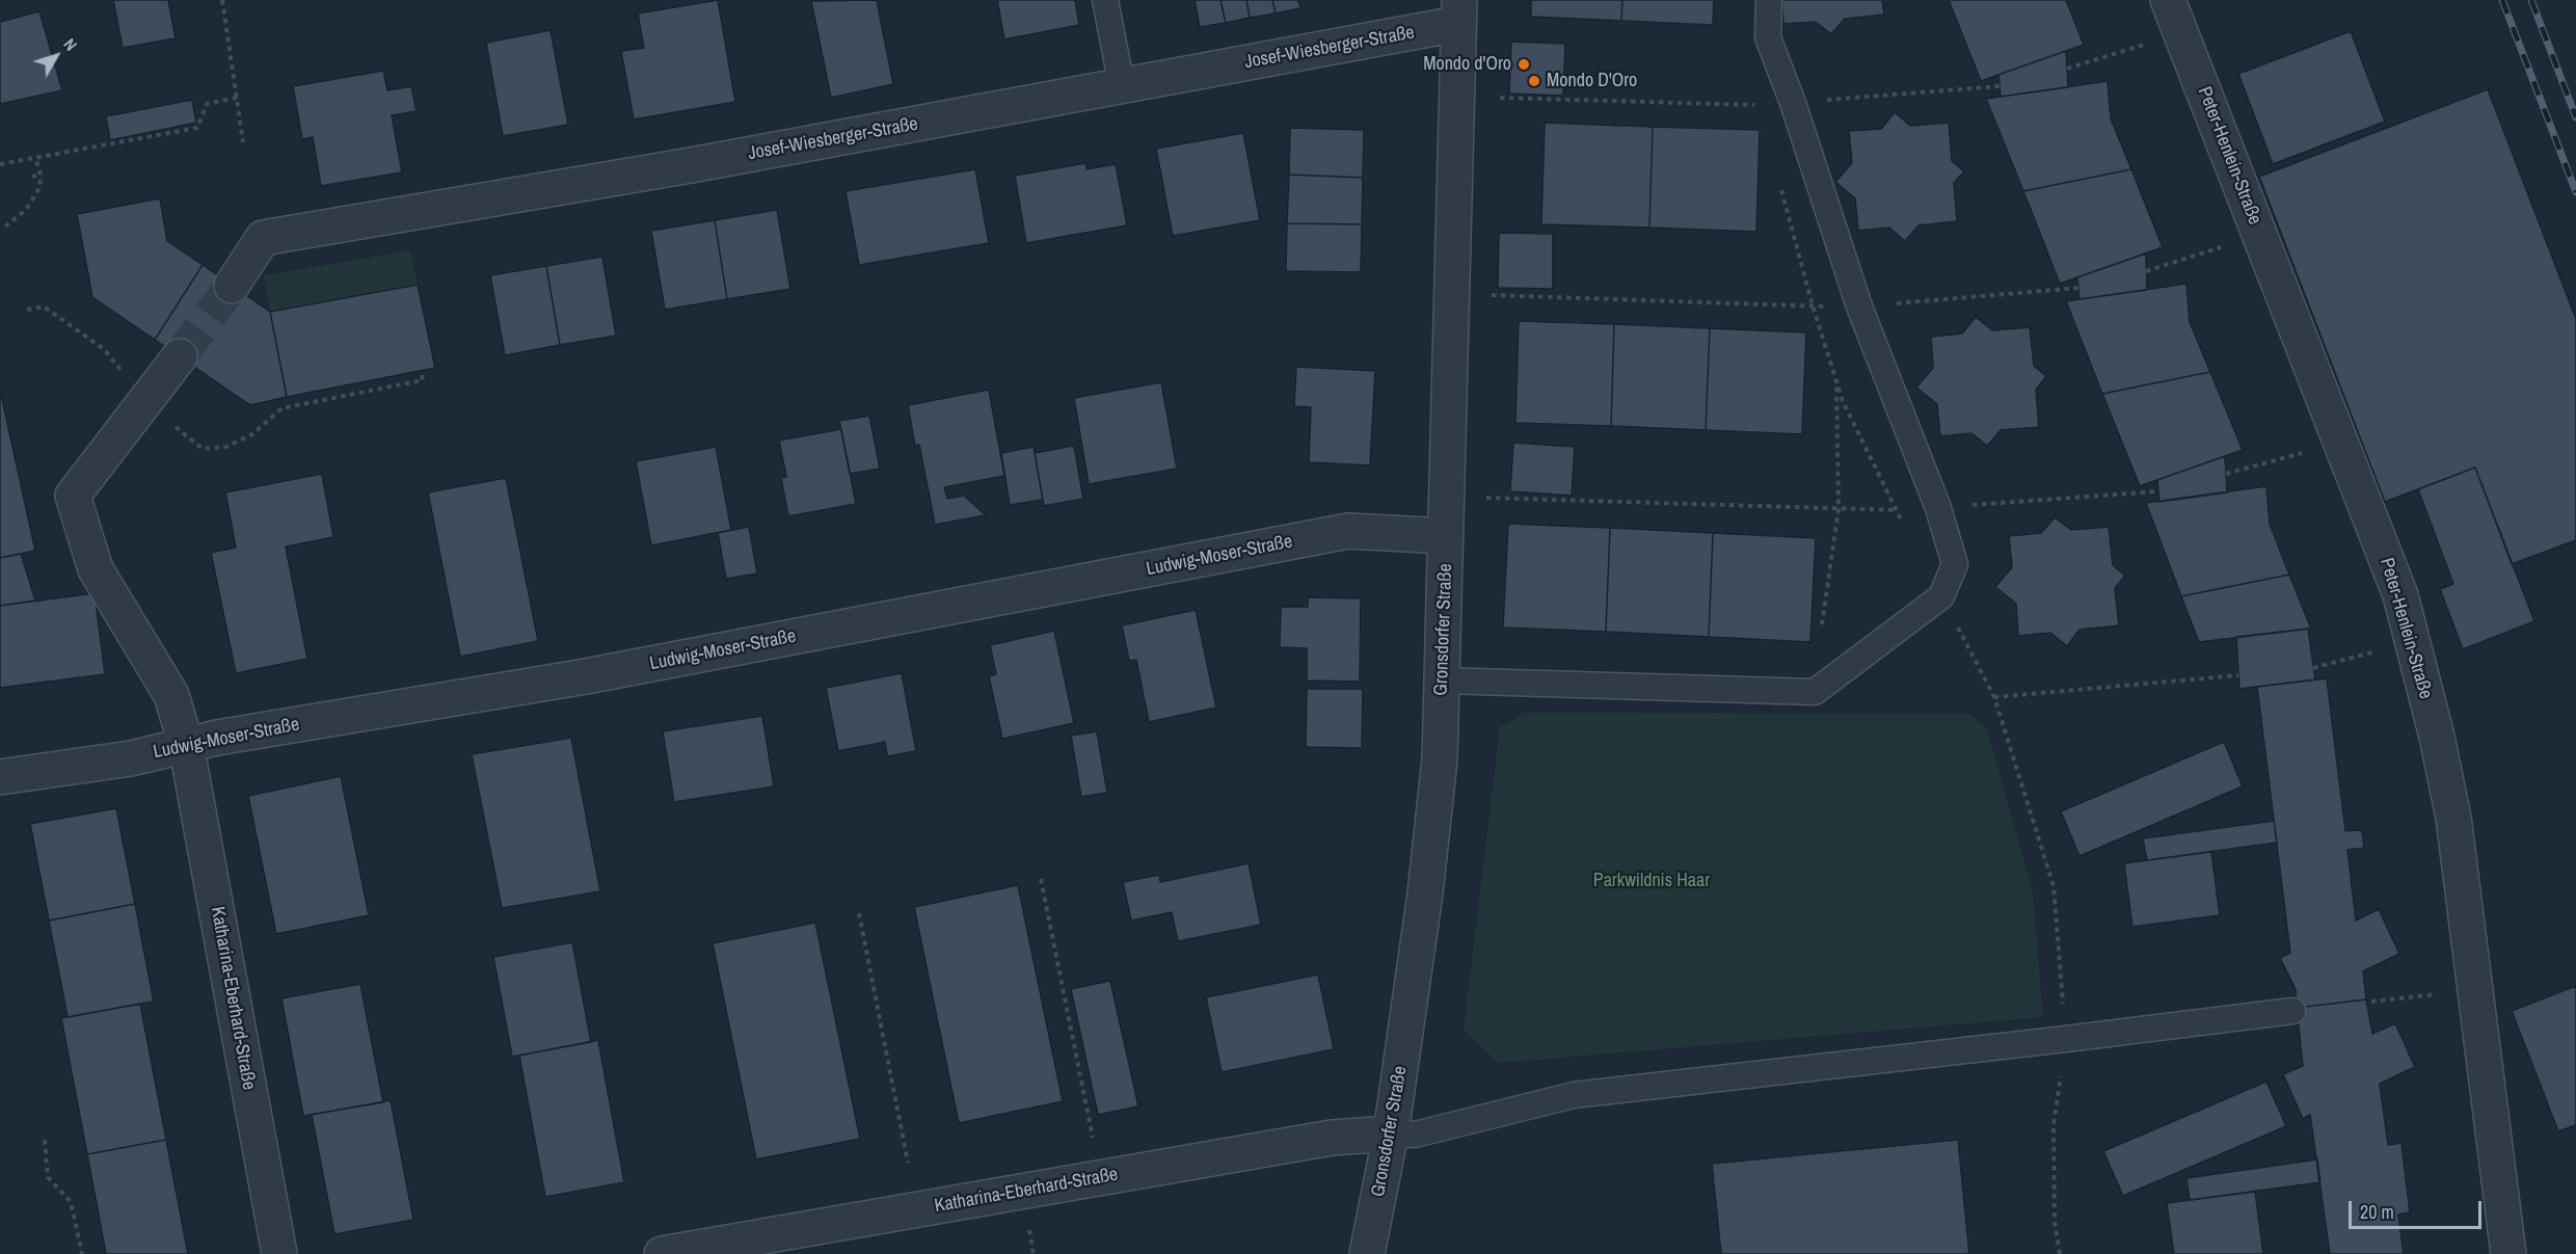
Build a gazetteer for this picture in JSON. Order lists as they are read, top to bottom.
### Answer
{
  "streets": {
    "street": [
      "Josef-Wiesberger-Straße",
      "Peter-Henlein-Straße",
      "Ludwig-Moser-Straße",
      "Gronsdorfer Straße",
      "Katharina-Eberhard-Straße"
    ]
  },
  "crossings": [
    ["Josef-Wiesberger-Straße", "Gronsdorfer Straße"],
    ["Ludwig-Moser-Straße", "Gronsdorfer Straße"],
    ["Ludwig-Moser-Straße", "Katharina-Eberhard-Straße"],
    ["Gronsdorfer Straße", "Katharina-Eberhard-Straße"]
  ],
  "parks": ["Parkwildnis Haar"],
  "places": ["Mondo d'Oro", "Mondo D'Oro"],
  "scale_bar": "20 m",
  "north": "top right"
}
